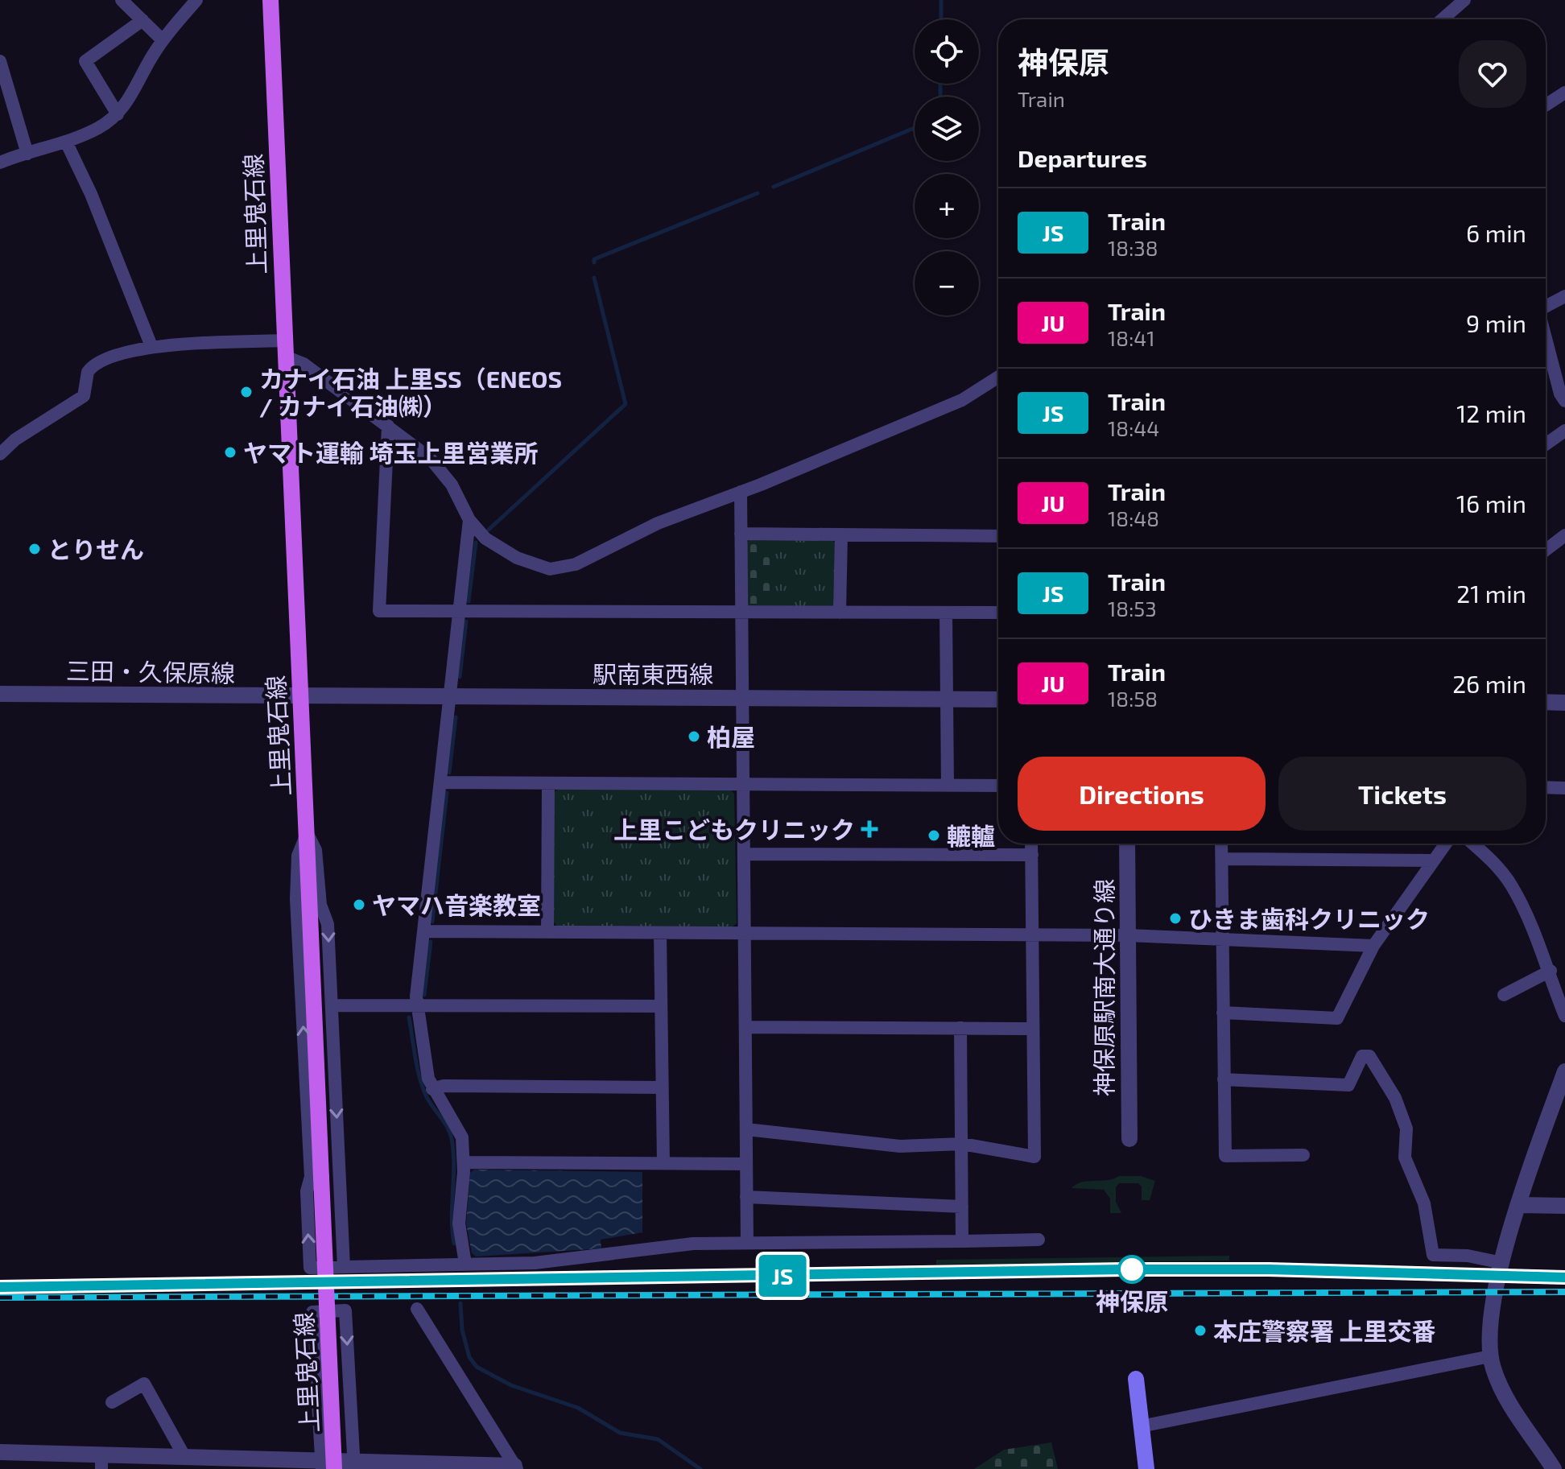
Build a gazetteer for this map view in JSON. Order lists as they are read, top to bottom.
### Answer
{
  "streets": {
    "main road": ["上里鬼石線"],
    "street": ["三田・久保原線", "駅南東西線", "神保原駅南大通り線"]
  },
  "crossings": [
    ["上里鬼石線", "三田・久保原線"],
    ["上里鬼石線", "駅南東西線"],
    ["三田・久保原線", "駅南東西線"]
  ],
  "places": {
    "other": [
      "カナイ石油 上里SS（ENEOS / カナイ石油㈱）",
      "ヤマト運輸 埼玉上里営業所",
      "とりせん",
      "柏屋",
      "轆轤",
      "ヤマハ音楽教室",
      "ひきま歯科クリニック",
      "神保原",
      "本庄警察署 上里交番"
    ],
    "health": ["上里こどもクリニック"]
  },
  "page": {
    "on_map": "JS",
    "map_buttons": ["+", "−"],
    "heading": [
      ["神保原", "Train"],
      "Departures"
    ],
    "list": [
      {
        "mark": "JS",
        "name": "Train",
        "note": "18:38",
        "value": "6 min"
      },
      {
        "mark": "JU",
        "name": "Train",
        "note": "18:41",
        "value": "9 min"
      },
      {
        "mark": "JS",
        "name": "Train",
        "note": "18:44",
        "value": "12 min"
      },
      {
        "mark": "JU",
        "name": "Train",
        "note": "18:48",
        "value": "16 min"
      },
      {
        "mark": "JS",
        "name": "Train",
        "note": "18:53",
        "value": "21 min"
      },
      {
        "mark": "JU",
        "name": "Train",
        "note": "18:58",
        "value": "26 min"
      }
    ],
    "buttons": ["Directions", "Tickets"]
  }
}
